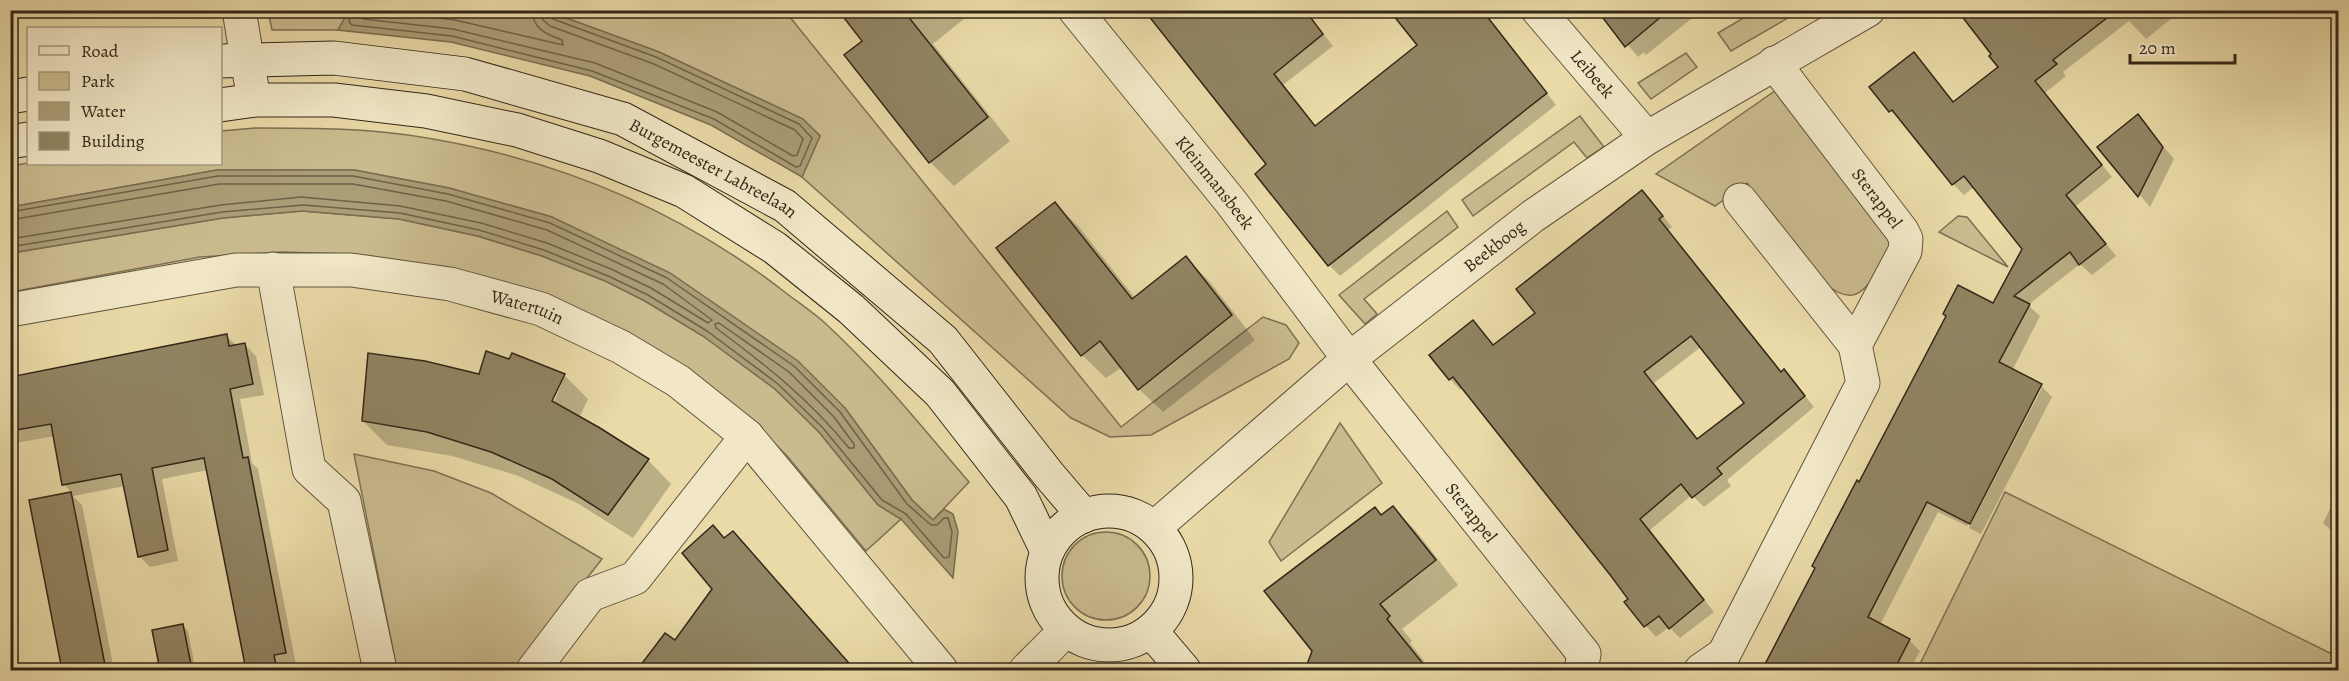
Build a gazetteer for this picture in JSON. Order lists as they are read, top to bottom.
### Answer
{
  "streets": {
    "street": [
      "Leibeek",
      "Burgemeester Labreelaan",
      "Kleinmansbeek",
      "Sterappel",
      "Beekboog",
      "Watertuin"
    ]
  },
  "crossings": [
    ["Leibeek", "Beekboog"],
    ["Burgemeester Labreelaan", "Beekboog"],
    ["Kleinmansbeek", "Sterappel"],
    ["Kleinmansbeek", "Beekboog"],
    ["Sterappel", "Beekboog"]
  ],
  "legend": [
    "Road",
    "Park",
    "Water",
    "Building"
  ],
  "scale_bar": "20 m"
}
